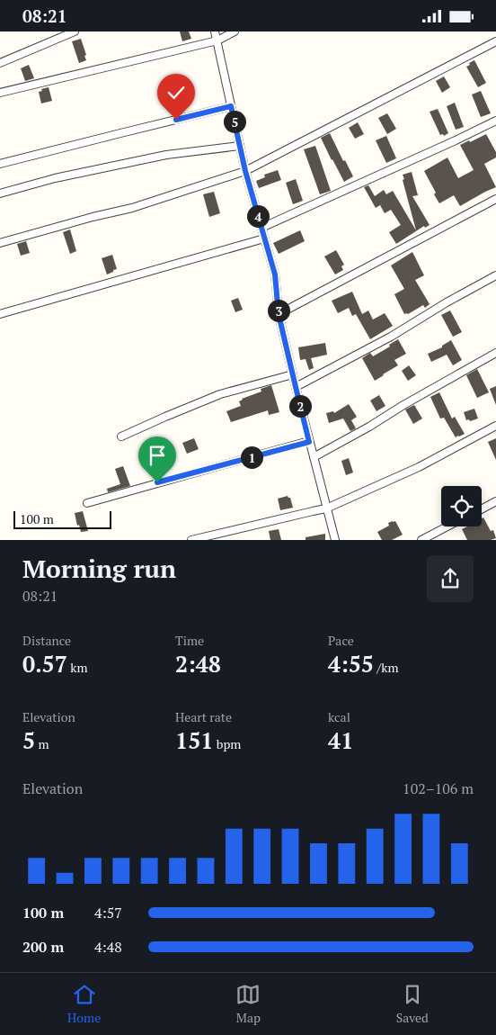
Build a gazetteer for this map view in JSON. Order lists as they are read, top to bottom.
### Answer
{
  "scale_bar": "100 m",
  "page": {
    "status": "08:21",
    "pins": [
      "5",
      "4",
      "3",
      "2",
      "1"
    ],
    "scale": "100 m",
    "heading": ["Morning run", "08:21"],
    "stats": [
      ["Distance", "0.57 km"],
      ["Time", "2:48"],
      ["Pace", "4:55 /km"],
      ["Elevation", "5 m"],
      ["Heart rate", "151 bpm"],
      ["kcal", "41"]
    ],
    "chart": ["Elevation", "102–106 m"],
    "list": [
      {
        "name": "100 m",
        "note": "4:57"
      },
      {
        "name": "200 m",
        "note": "4:48"
      }
    ],
    "tabs": ["Home", "Map", "Saved"]
  }
}
